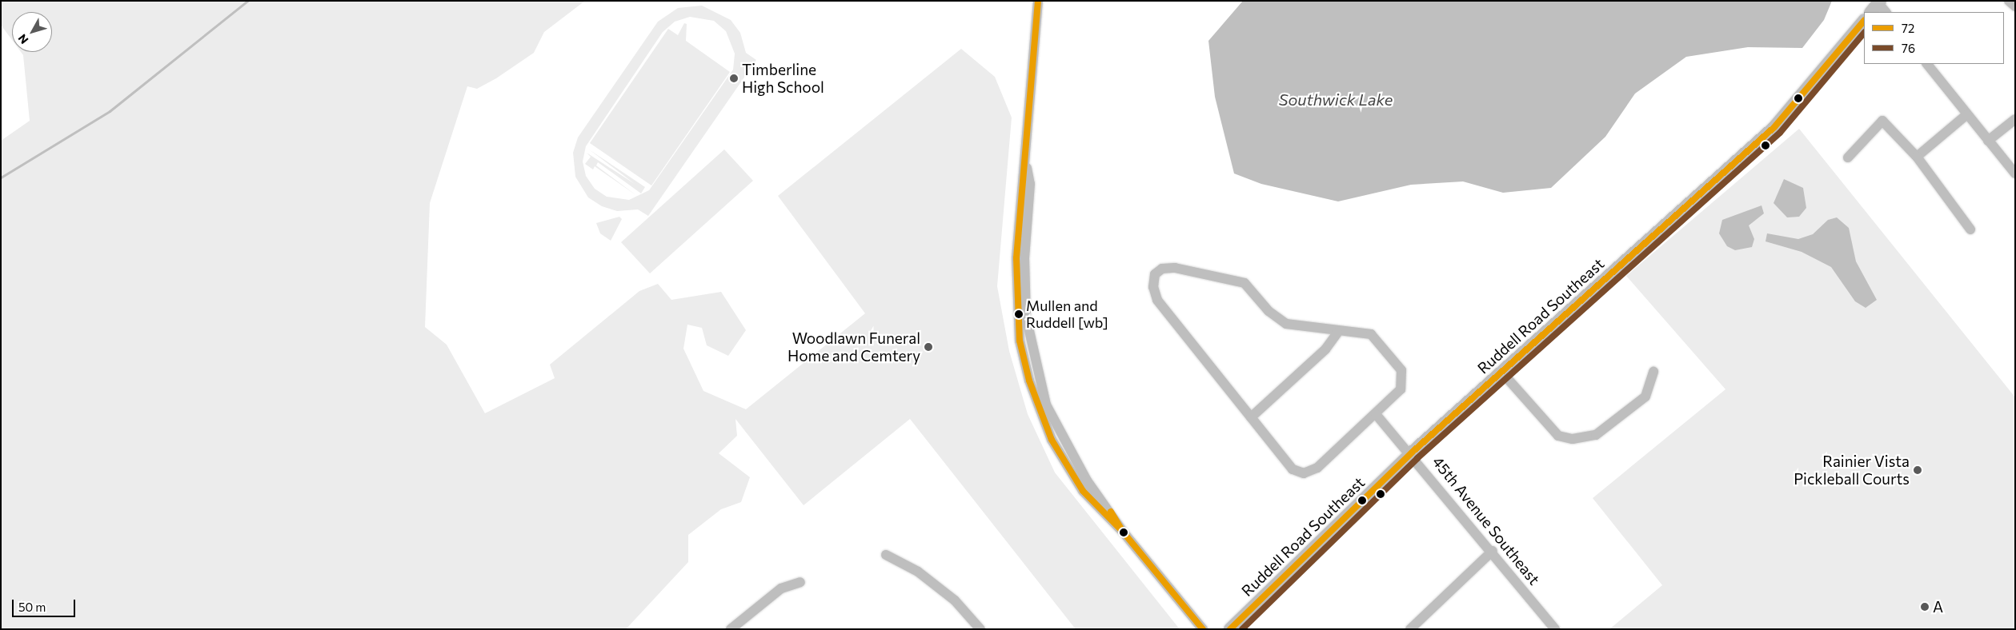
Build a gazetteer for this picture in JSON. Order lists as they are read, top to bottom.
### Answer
{
  "streets": {
    "main road": ["Ruddell Road Southeast"],
    "street": ["45th Avenue Southeast"]
  },
  "crossings": [
    ["Ruddell Road Southeast", "45th Avenue Southeast"]
  ],
  "water": ["Southwick Lake"],
  "places": [
    "Timberline High School",
    "Mullen and Ruddell [wb]",
    "Woodlawn Funeral Home and Cemtery",
    "Rainier Vista Pickleball Courts",
    "A"
  ],
  "lines": ["transit line 72", "transit line 76"],
  "legend": ["72", "76"],
  "scale_bar": "50 m",
  "north": "bottom left"
}
